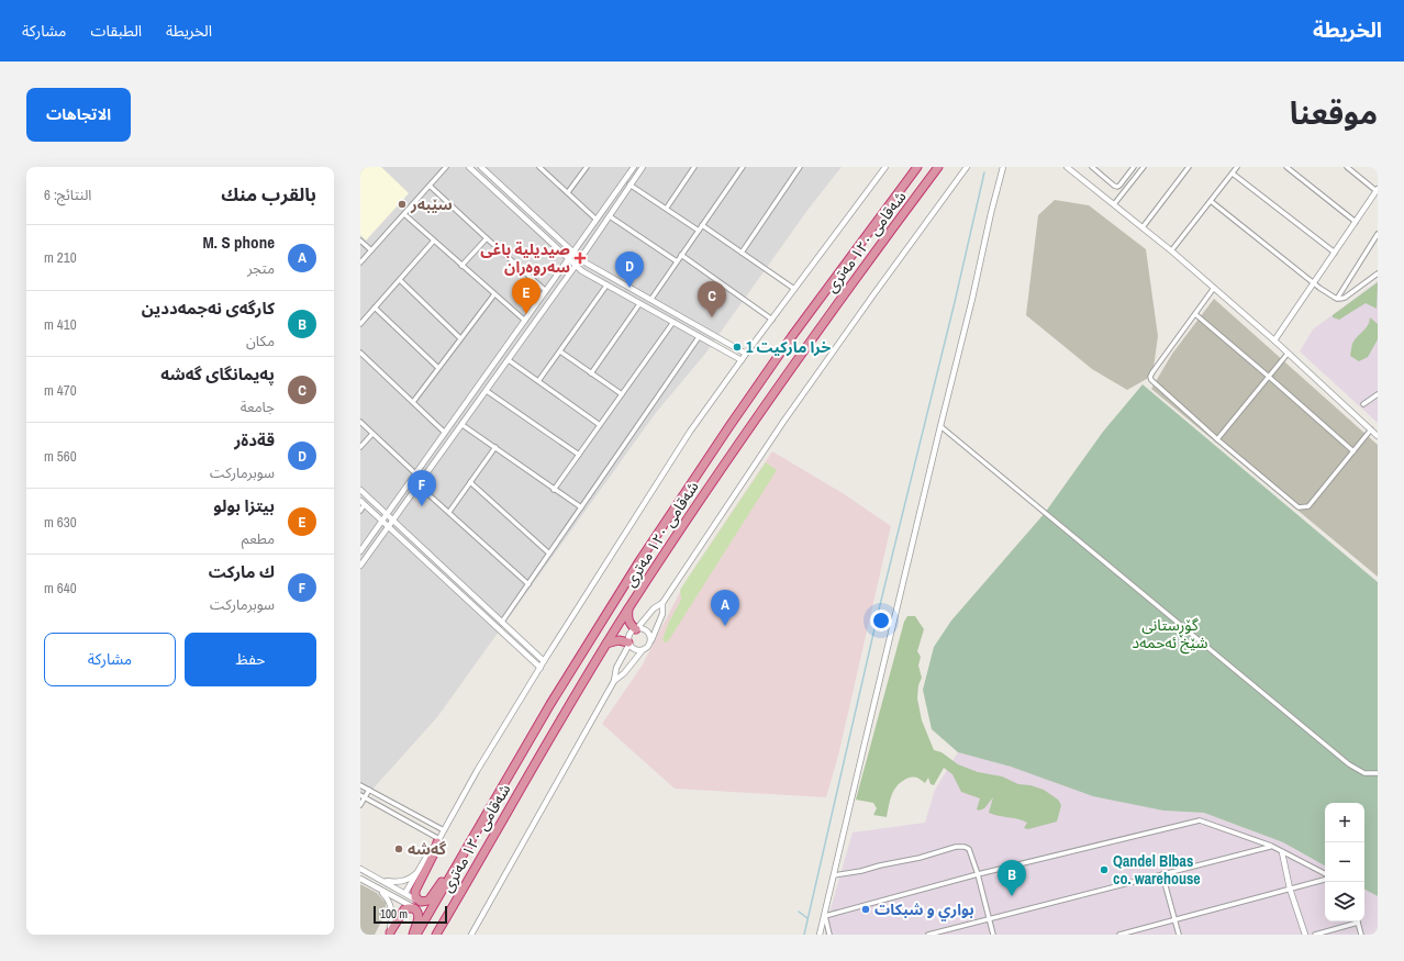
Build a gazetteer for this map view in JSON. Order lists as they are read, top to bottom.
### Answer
{
  "streets": {
    "highway": ["شەقامی ١٢٠ مەتری"]
  },
  "parks": ["گۆڕستانی شێخ ئەحمەد"],
  "places": {
    "other": [
      "سێبەر",
      "خرا ماركيت 1",
      "گەشە",
      "Qandel Blbas co. warehouse",
      "بواري و شبكات"
    ],
    "health": ["صيديلیة باغی سەروەران"]
  },
  "scale_bar": "100 m",
  "page": {
    "header": "الخريطة",
    "nav": ["الخريطة", "الطبقات", "مشاركة"],
    "title": "موقعنا",
    "buttons": [
      "الاتجاهات",
      ["حفظ", "مشاركة"]
    ],
    "heading": ["بالقرب منك", "النتائج: 6"],
    "list": [
      {
        "mark": "A",
        "name": "M. S phone",
        "note": "متجر",
        "value": "210 m"
      },
      {
        "mark": "B",
        "name": "کارگەی نەجمەددین",
        "note": "مكان",
        "value": "410 m"
      },
      {
        "mark": "C",
        "name": "پەیمانگای گەشە",
        "note": "جامعة",
        "value": "470 m"
      },
      {
        "mark": "D",
        "name": "قةدةر",
        "note": "سوبرماركت",
        "value": "560 m"
      },
      {
        "mark": "E",
        "name": "بيتزا بولو",
        "note": "مطعم",
        "value": "630 m"
      },
      {
        "mark": "F",
        "name": "ك ماركت",
        "note": "سوبرماركت",
        "value": "640 m"
      }
    ],
    "pins": [
      "D",
      "E",
      "C",
      "F",
      "A",
      "B"
    ],
    "map_buttons": ["+", "−"],
    "scale": "100 m"
  }
}
